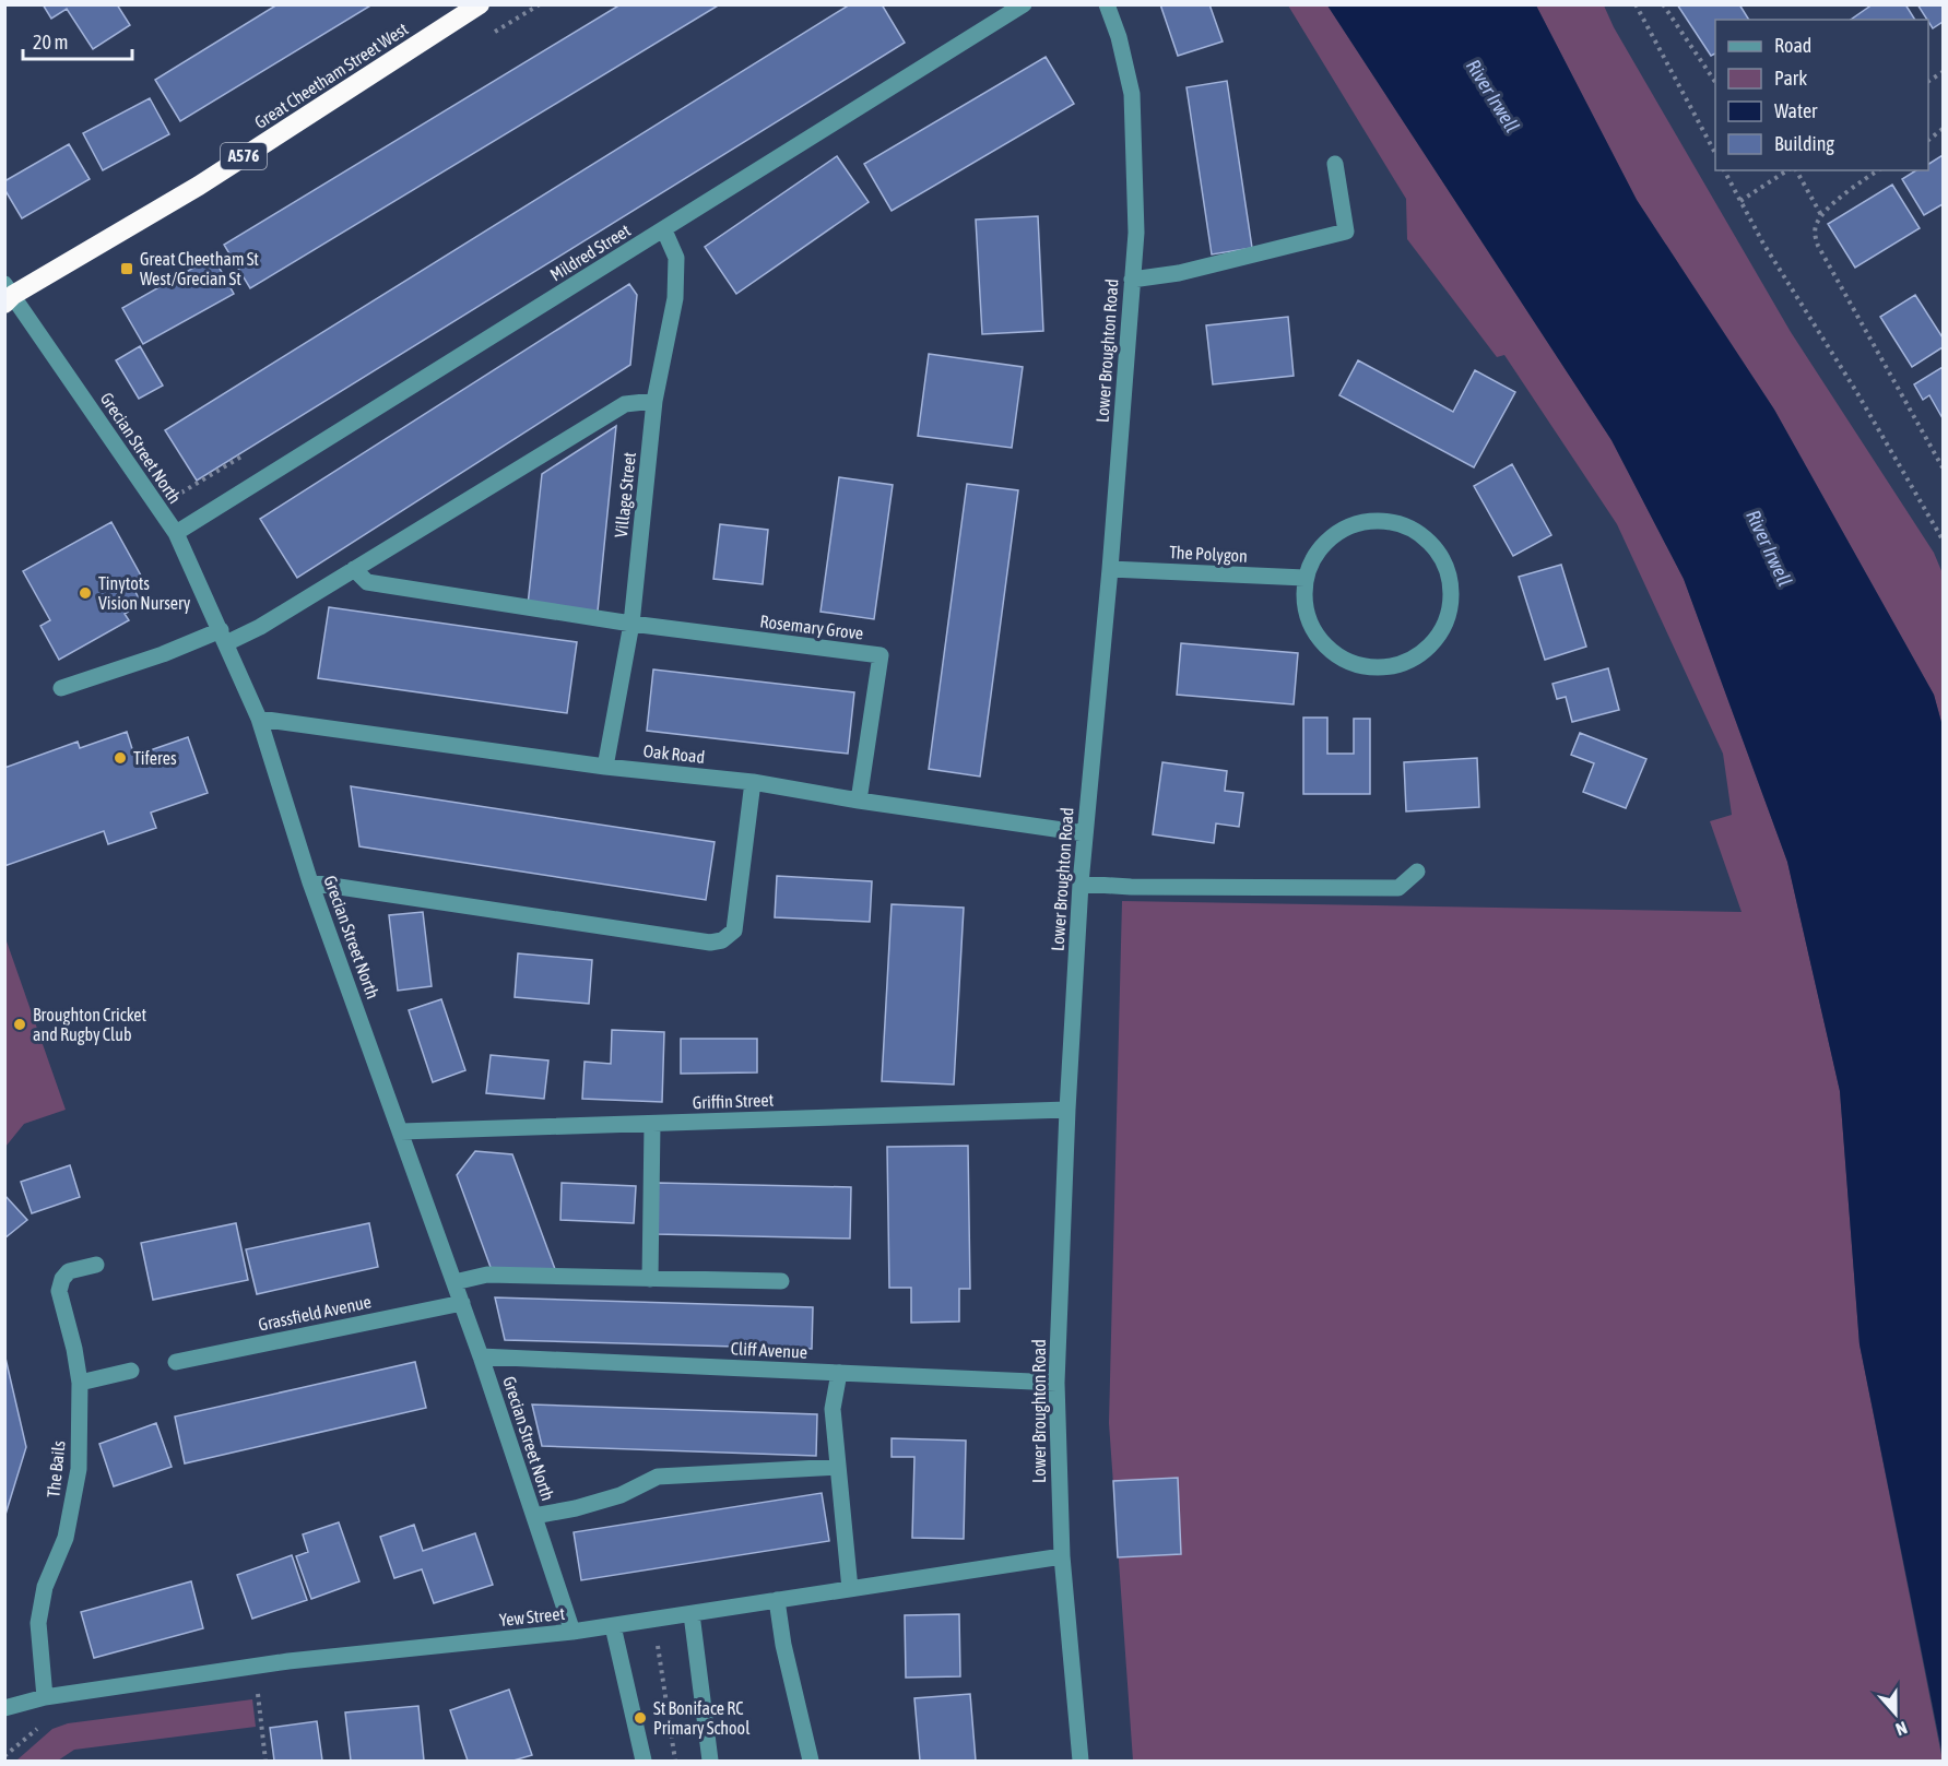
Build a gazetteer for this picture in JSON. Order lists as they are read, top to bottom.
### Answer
{
  "streets": {
    "highway": ["Great Cheetham Street West", "A576"],
    "street": [
      "Mildred Street",
      "Lower Broughton Road",
      "Grecian Street North",
      "Village Street",
      "The Polygon",
      "Rosemary Grove",
      "Oak Road",
      "Griffin Street",
      "Grassfield Avenue",
      "Cliff Avenue",
      "The Bails",
      "Yew Street"
    ]
  },
  "crossings": [
    ["Great Cheetham Street West", "Grecian Street North"],
    ["Mildred Street", "Grecian Street North"],
    ["Mildred Street", "Village Street"],
    ["Lower Broughton Road", "The Polygon"],
    ["Lower Broughton Road", "Oak Road"],
    ["Lower Broughton Road", "Griffin Street"],
    ["Lower Broughton Road", "Cliff Avenue"],
    ["Lower Broughton Road", "Yew Street"],
    ["Grecian Street North", "Oak Road"],
    ["Grecian Street North", "Griffin Street"],
    ["Grecian Street North", "Grassfield Avenue"],
    ["Grecian Street North", "Cliff Avenue"],
    ["Grecian Street North", "Yew Street"],
    ["Village Street", "Rosemary Grove"],
    ["Village Street", "Oak Road"],
    ["Rosemary Grove", "Oak Road"],
    ["The Bails", "Yew Street"]
  ],
  "water": ["River Irwell"],
  "places": {
    "transit": ["Great Cheetham St West/Grecian St"],
    "other": [
      "Tinytots Vision Nursery",
      "Tiferes",
      "Broughton Cricket and Rugby Club",
      "St Boniface RC Primary School"
    ]
  },
  "legend": [
    "Road",
    "Park",
    "Water",
    "Building"
  ],
  "scale_bar": "20 m",
  "north": "bottom"
}
